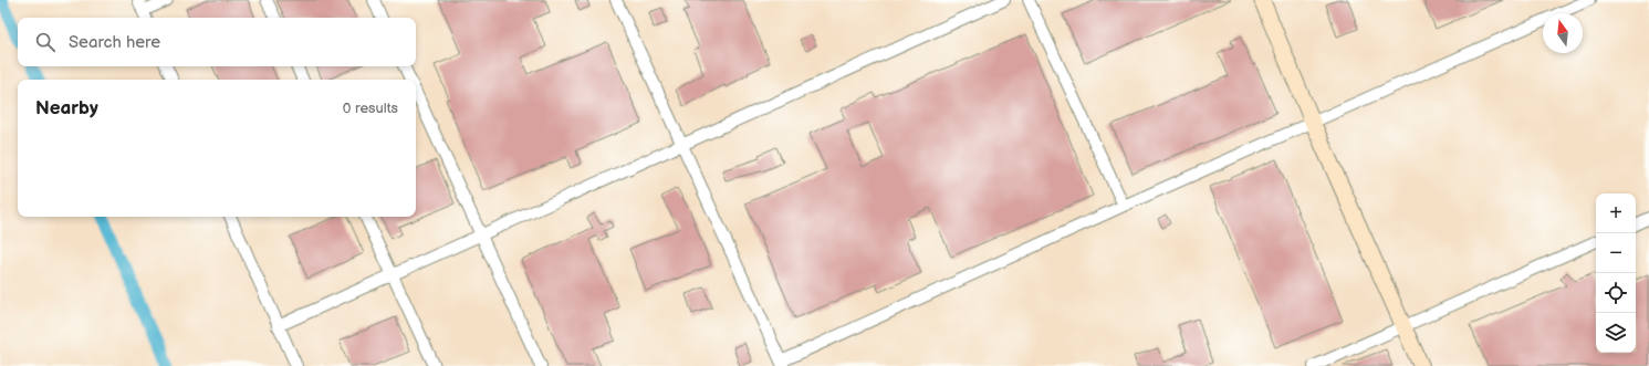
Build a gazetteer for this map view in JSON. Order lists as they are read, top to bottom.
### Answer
{
  "north": "top",
  "page": {
    "search": "Search here",
    "heading": ["Nearby", "0 results"],
    "map_buttons": ["+", "−"]
  }
}
